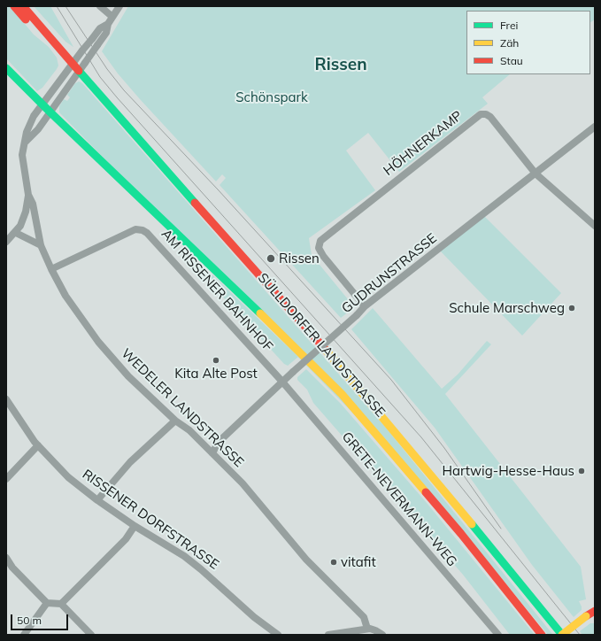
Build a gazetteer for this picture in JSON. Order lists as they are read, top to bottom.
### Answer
{
  "streets": {
    "main road": ["SÜLLDORFER LANDSTRASSE"],
    "street": [
      "HÖHNERKAMP",
      "GUDRUNSTRASSE",
      "AM RISSENER BAHNHOF",
      "WEDELER LANDSTRASSE",
      "GRETE-NEVERMANN-WEG",
      "RISSENER DORFSTRASSE"
    ]
  },
  "crossings": [
    ["HÖHNERKAMP", "GUDRUNSTRASSE"],
    ["GUDRUNSTRASSE", "AM RISSENER BAHNHOF"],
    ["GUDRUNSTRASSE", "WEDELER LANDSTRASSE"],
    ["GUDRUNSTRASSE", "GRETE-NEVERMANN-WEG"],
    ["AM RISSENER BAHNHOF", "WEDELER LANDSTRASSE"],
    ["AM RISSENER BAHNHOF", "GRETE-NEVERMANN-WEG"],
    ["SÜLLDORFER LANDSTRASSE", "WEDELER LANDSTRASSE"]
  ],
  "districts": ["Rissen"],
  "parks": ["Schönspark"],
  "places": [
    "Rissen",
    "Schule Marschweg",
    "Kita Alte Post",
    "Hartwig-Hesse-Haus",
    "vitafit"
  ],
  "legend": ["Frei", "Zäh", "Stau"],
  "scale_bar": "50 m"
}
